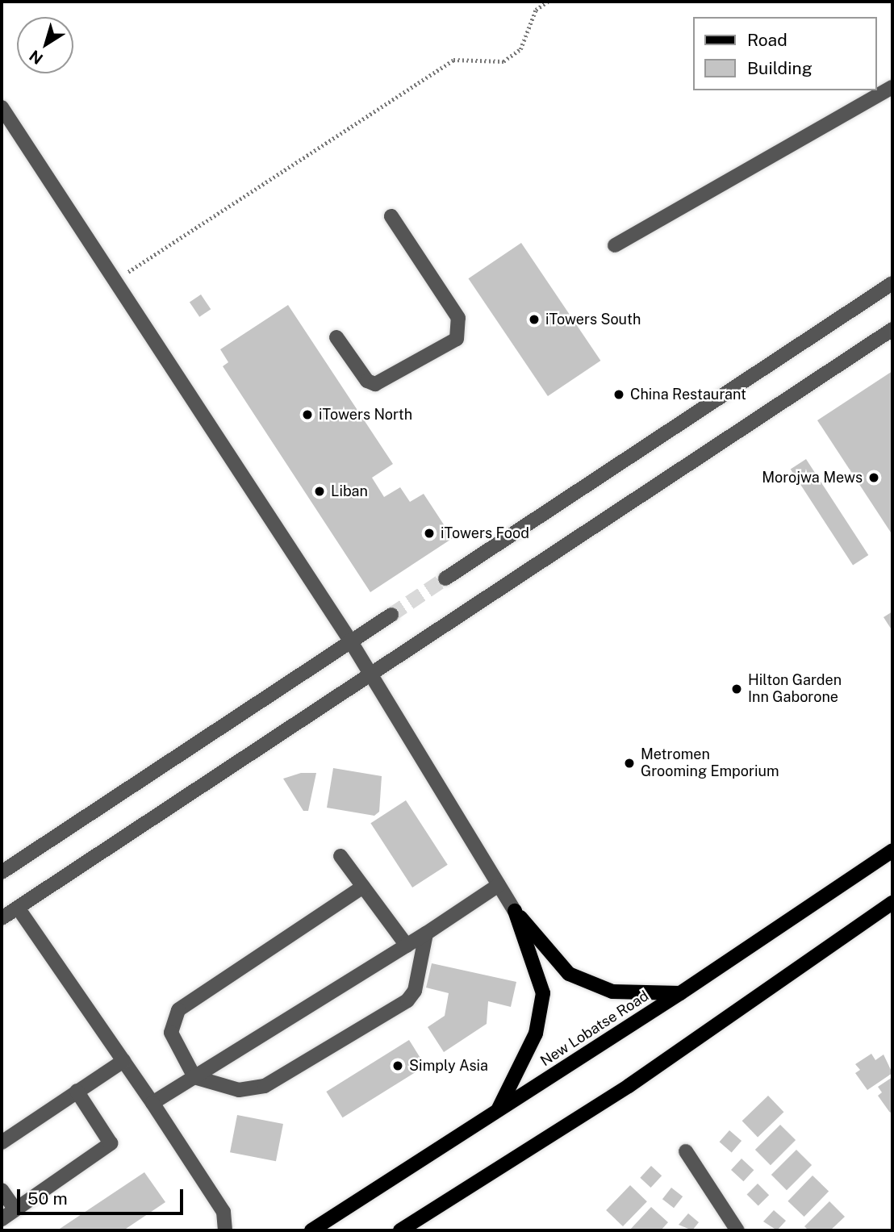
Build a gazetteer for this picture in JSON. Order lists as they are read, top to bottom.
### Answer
{
  "streets": {
    "main road": ["New Lobatse Road"]
  },
  "places": [
    "iTowers South",
    "China Restaurant",
    "iTowers North",
    "Morojwa Mews",
    "Liban",
    "iTowers Food",
    "Hilton Garden Inn Gaborone",
    "Metromen Grooming Emporium",
    "Simply Asia"
  ],
  "legend": ["Road", "Building"],
  "scale_bar": "50 m",
  "north": "bottom left"
}
